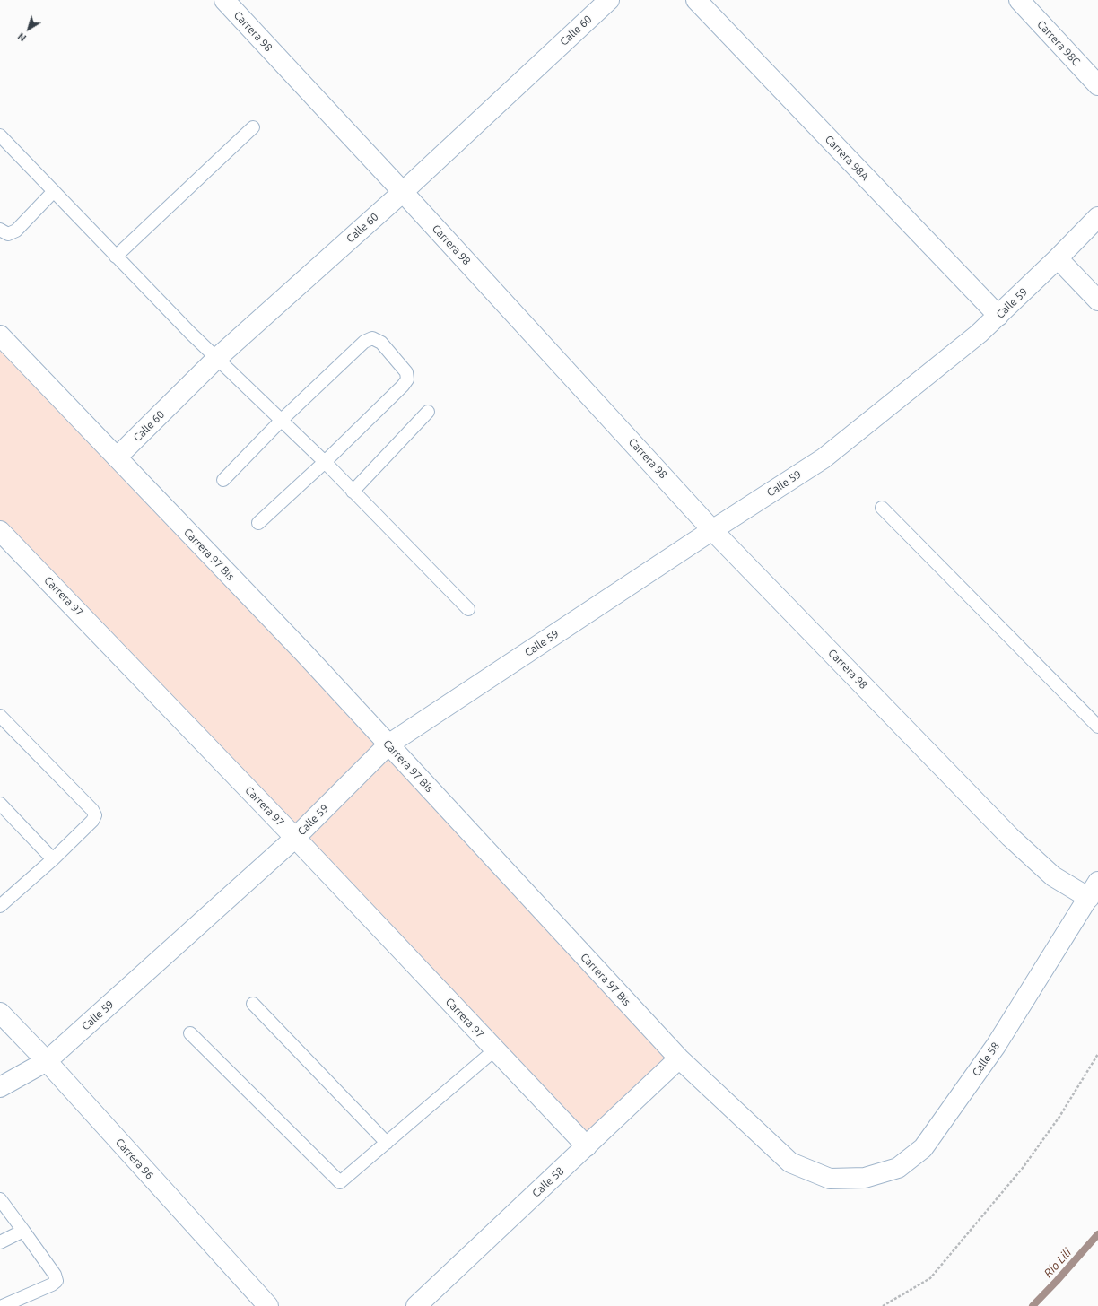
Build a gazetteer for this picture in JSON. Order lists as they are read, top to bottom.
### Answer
{
  "streets": {
    "street": [
      "Calle 60",
      "Carrera 98",
      "Carrera 98C",
      "Carrera 98A",
      "Calle 59",
      "Carrera 97 Bis",
      "Carrera 97",
      "Calle 58",
      "Carrera 96"
    ]
  },
  "crossings": [
    ["Calle 60", "Carrera 98"],
    ["Calle 60", "Carrera 97 Bis"],
    ["Carrera 98", "Calle 59"],
    ["Carrera 98", "Calle 58"],
    ["Carrera 98A", "Calle 59"],
    ["Calle 59", "Carrera 97 Bis"],
    ["Calle 59", "Carrera 97"],
    ["Calle 59", "Carrera 96"],
    ["Carrera 97 Bis", "Calle 58"],
    ["Carrera 97", "Calle 58"]
  ],
  "water": ["Río Lili"],
  "north": "bottom left"
}
